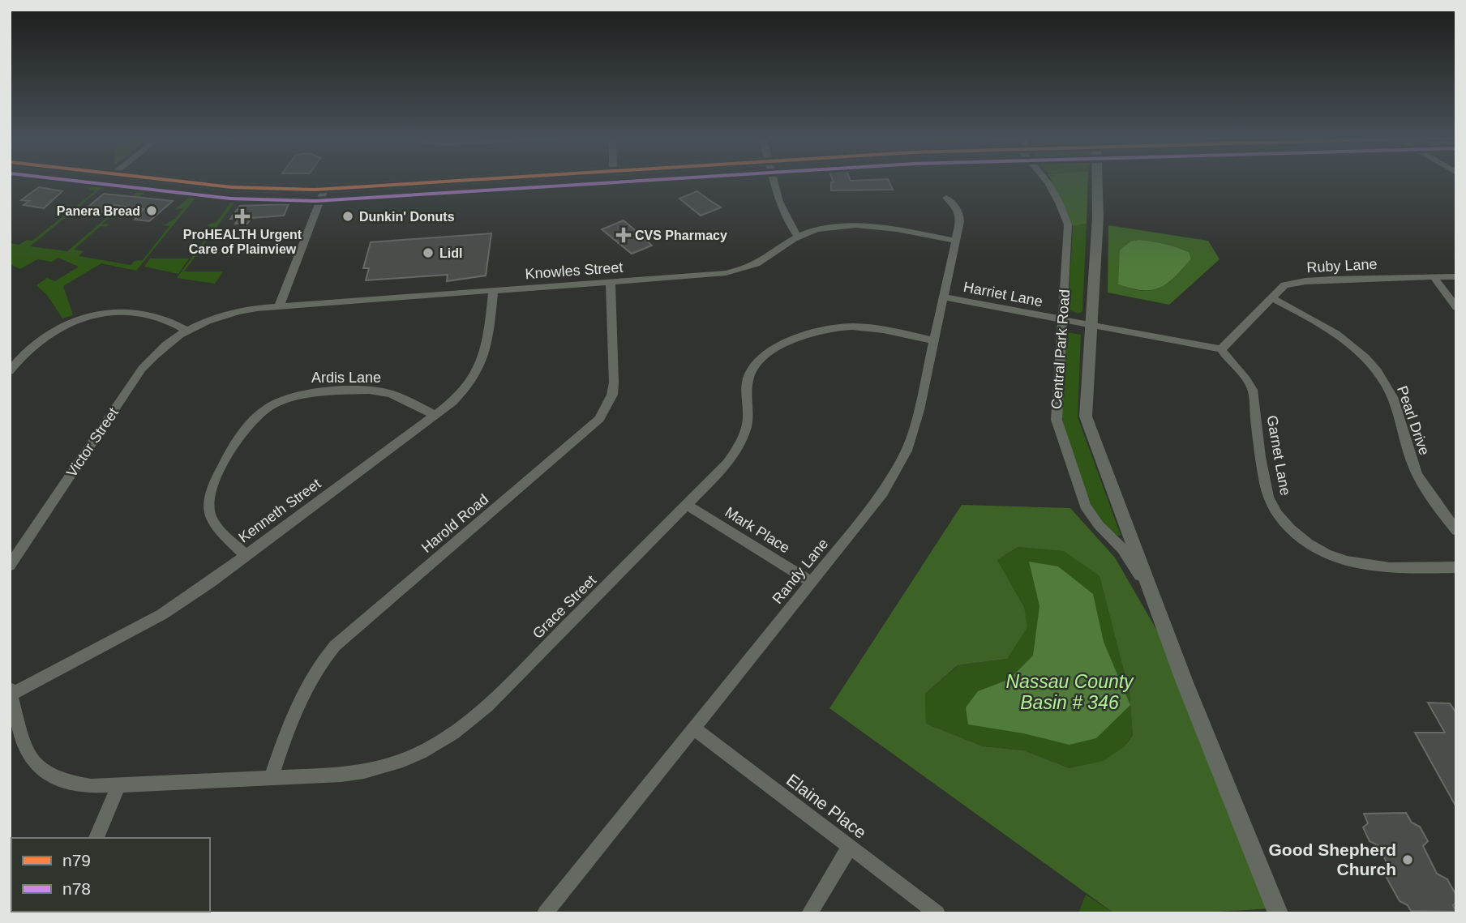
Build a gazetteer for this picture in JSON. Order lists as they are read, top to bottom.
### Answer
{
  "streets": {
    "street": [
      "Ruby Lane",
      "Knowles Street",
      "Harriet Lane",
      "Central Park Road",
      "Ardis Lane",
      "Pearl Drive",
      "Victor Street",
      "Garnet Lane",
      "Kenneth Street",
      "Harold Road",
      "Mark Place",
      "Randy Lane",
      "Grace Street",
      "Elaine Place"
    ]
  },
  "crossings": [
    ["Ruby Lane", "Pearl Drive"],
    ["Ruby Lane", "Garnet Lane"],
    ["Knowles Street", "Victor Street"],
    ["Knowles Street", "Kenneth Street"],
    ["Knowles Street", "Harold Road"],
    ["Knowles Street", "Randy Lane"],
    ["Harriet Lane", "Central Park Road"],
    ["Harriet Lane", "Randy Lane"],
    ["Ardis Lane", "Kenneth Street"],
    ["Harold Road", "Grace Street"],
    ["Mark Place", "Randy Lane"],
    ["Mark Place", "Grace Street"],
    ["Randy Lane", "Grace Street"],
    ["Randy Lane", "Elaine Place"]
  ],
  "water": ["Nassau County Basin # 346"],
  "places": {
    "other": [
      "Panera Bread",
      "Dunkin' Donuts",
      "Lidl",
      "Good Shepherd Church"
    ],
    "health": ["ProHEALTH Urgent Care of Plainview", "CVS Pharmacy"]
  },
  "lines": ["transit line n79", "transit line n78"],
  "legend": ["n79", "n78"]
}
